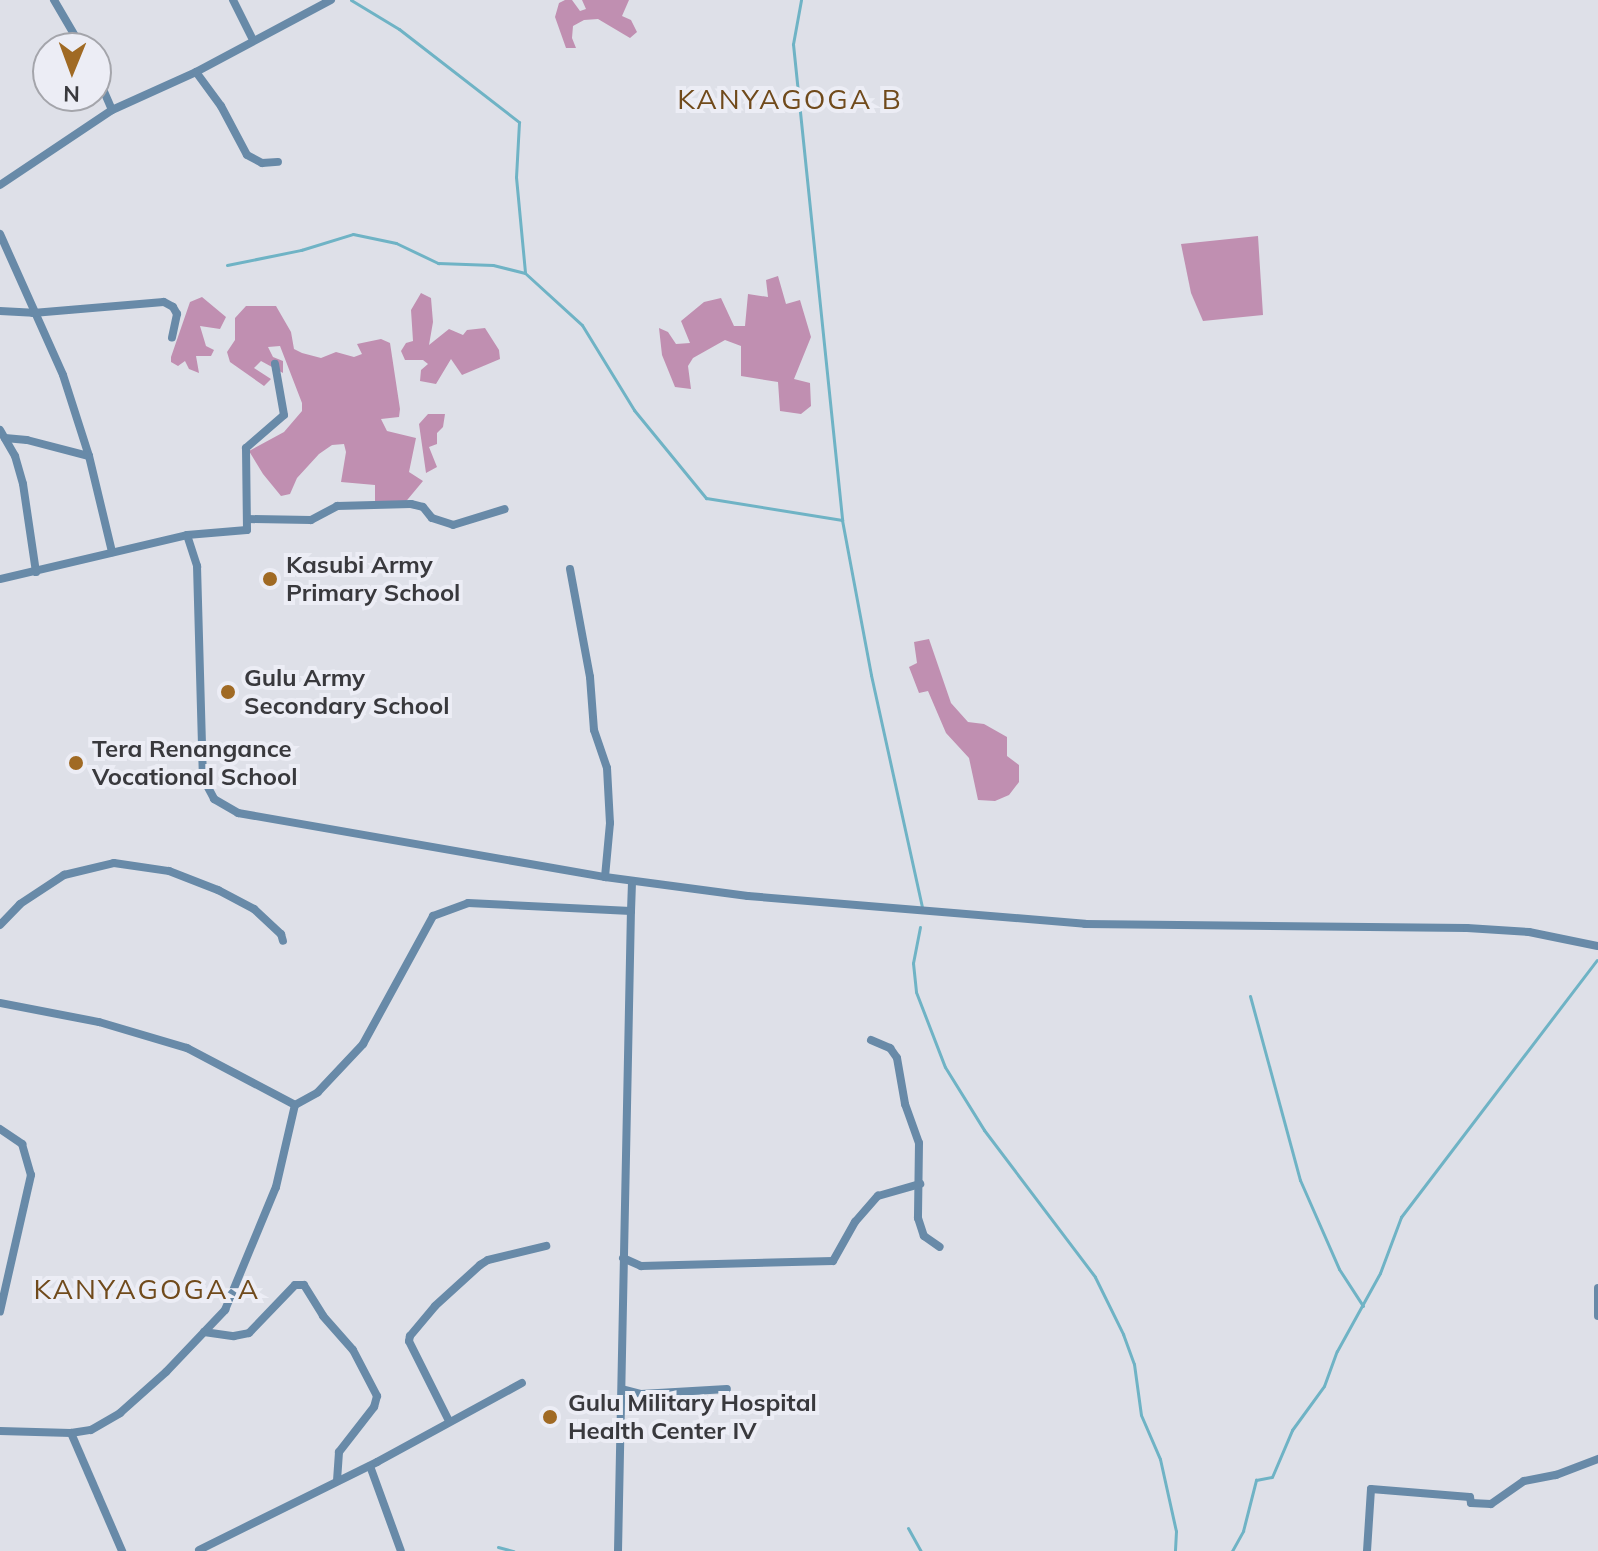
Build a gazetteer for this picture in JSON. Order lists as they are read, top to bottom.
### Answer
{
  "districts": ["KANYAGOGA B", "KANYAGOGA A"],
  "places": [
    "Kasubi Army Primary School",
    "Gulu Army Secondary School",
    "Tera Renangance Vocational School",
    "Gulu Military Hospital Health Center IV"
  ],
  "north": "bottom"
}
